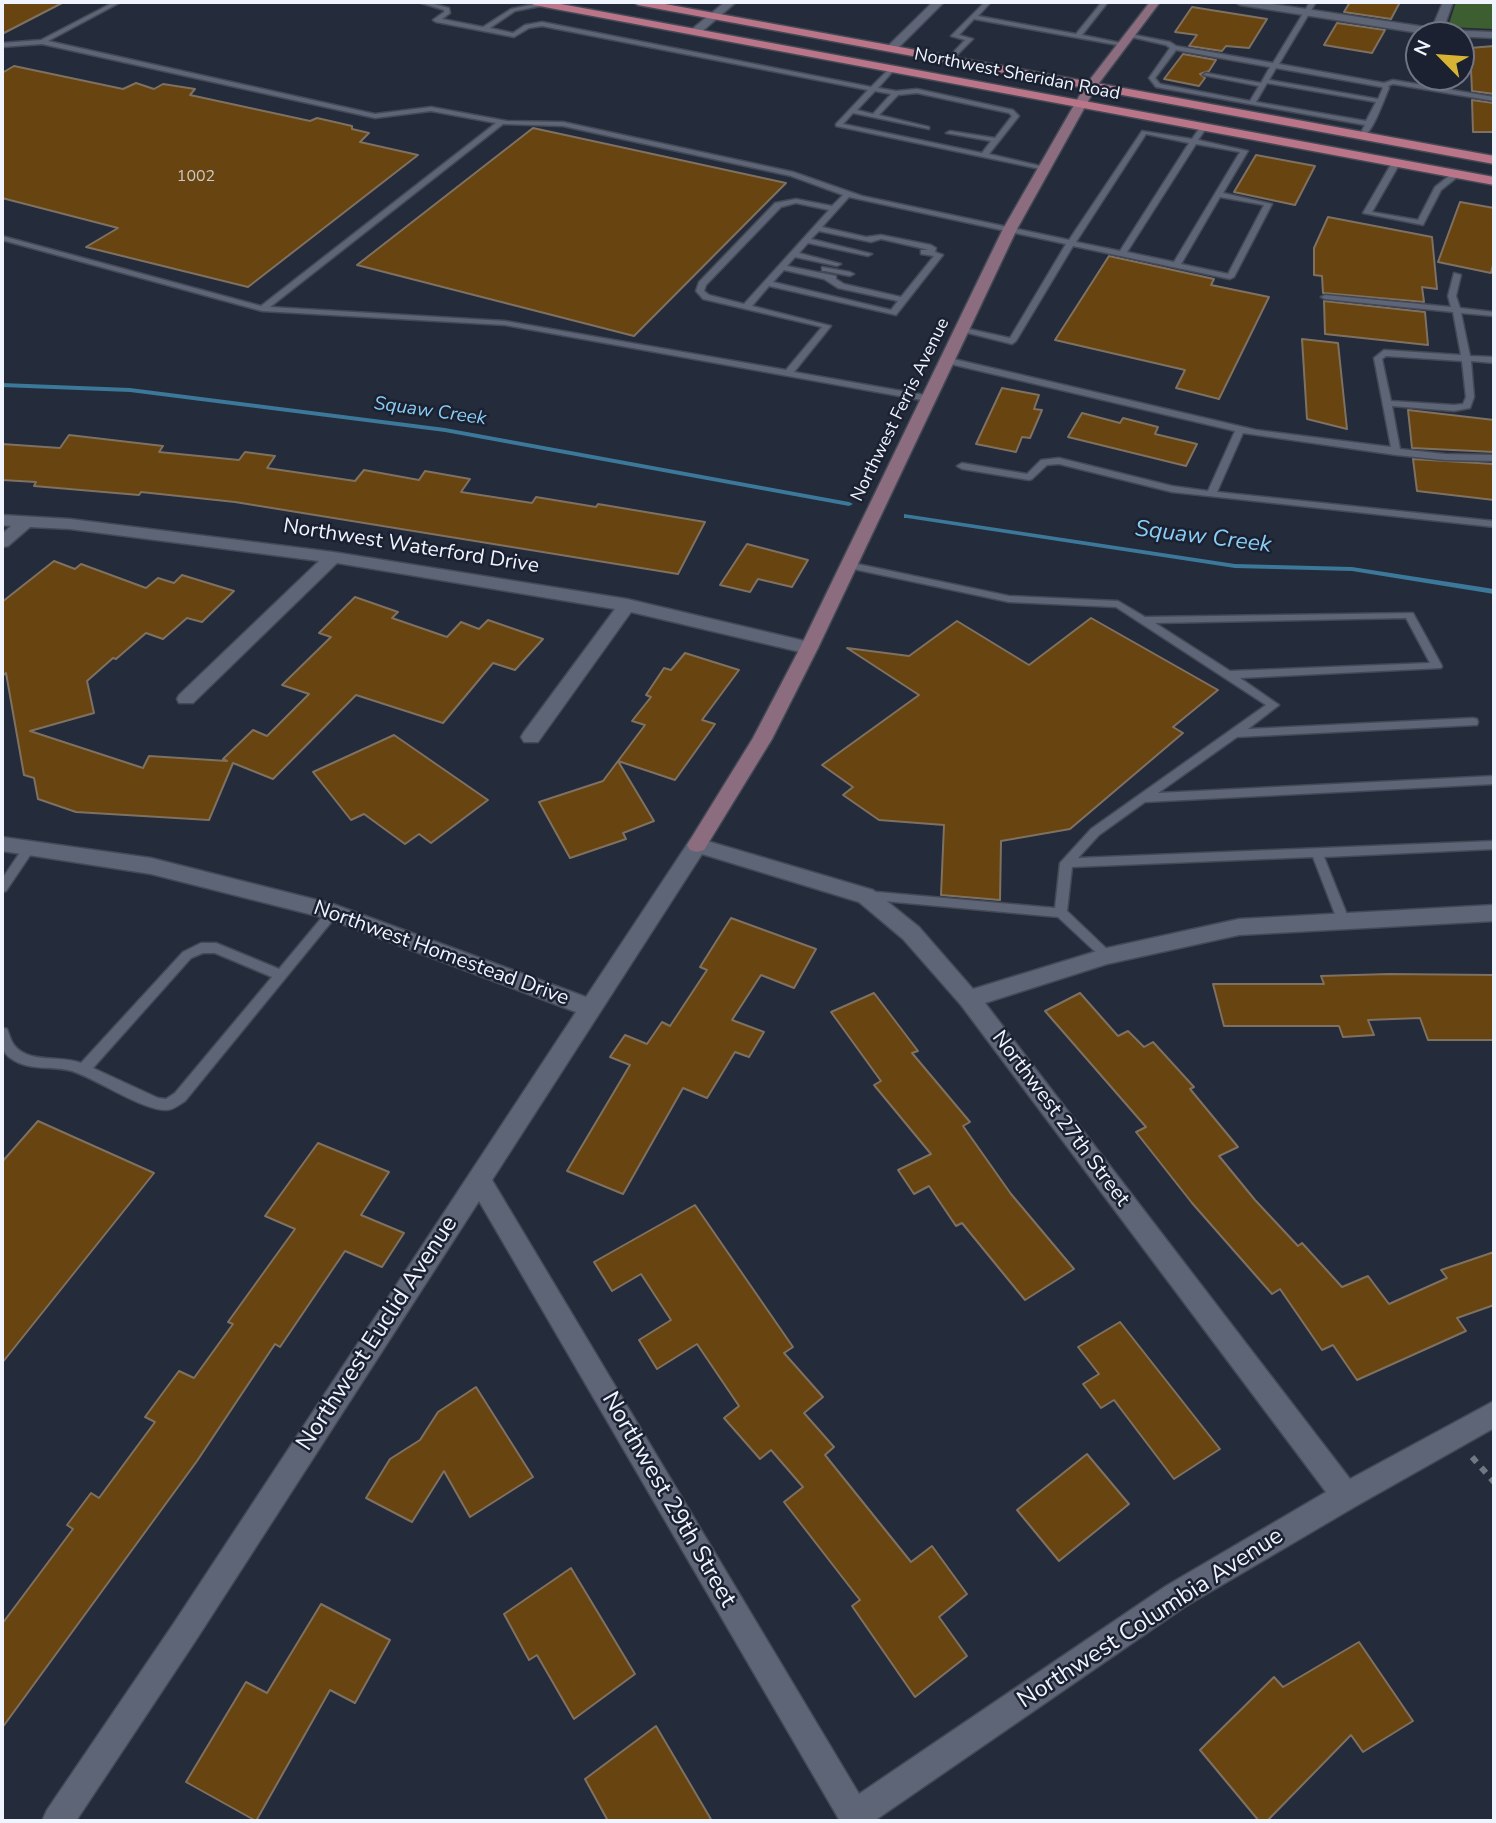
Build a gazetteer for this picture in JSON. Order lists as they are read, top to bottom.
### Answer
{
  "streets": {
    "main road": ["Northwest Sheridan Road"],
    "street": [
      "Northwest Ferris Avenue",
      "Northwest Waterford Drive",
      "Northwest Homestead Drive",
      "Northwest 27th Street",
      "Northwest Euclid Avenue",
      "Northwest 29th Street",
      "Northwest Columbia Avenue"
    ]
  },
  "crossings": [
    ["Northwest Sheridan Road", "Northwest Ferris Avenue"],
    ["Northwest Ferris Avenue", "Northwest Waterford Drive"],
    ["Northwest Ferris Avenue", "Northwest 27th Street"],
    ["Northwest Ferris Avenue", "Northwest Euclid Avenue"],
    ["Northwest Homestead Drive", "Northwest Euclid Avenue"],
    ["Northwest 27th Street", "Northwest Euclid Avenue"],
    ["Northwest 27th Street", "Northwest Columbia Avenue"],
    ["Northwest Euclid Avenue", "Northwest 29th Street"],
    ["Northwest 29th Street", "Northwest Columbia Avenue"]
  ],
  "water": ["Squaw Creek"],
  "house_numbers": ["1002"],
  "north": "top left"
}
